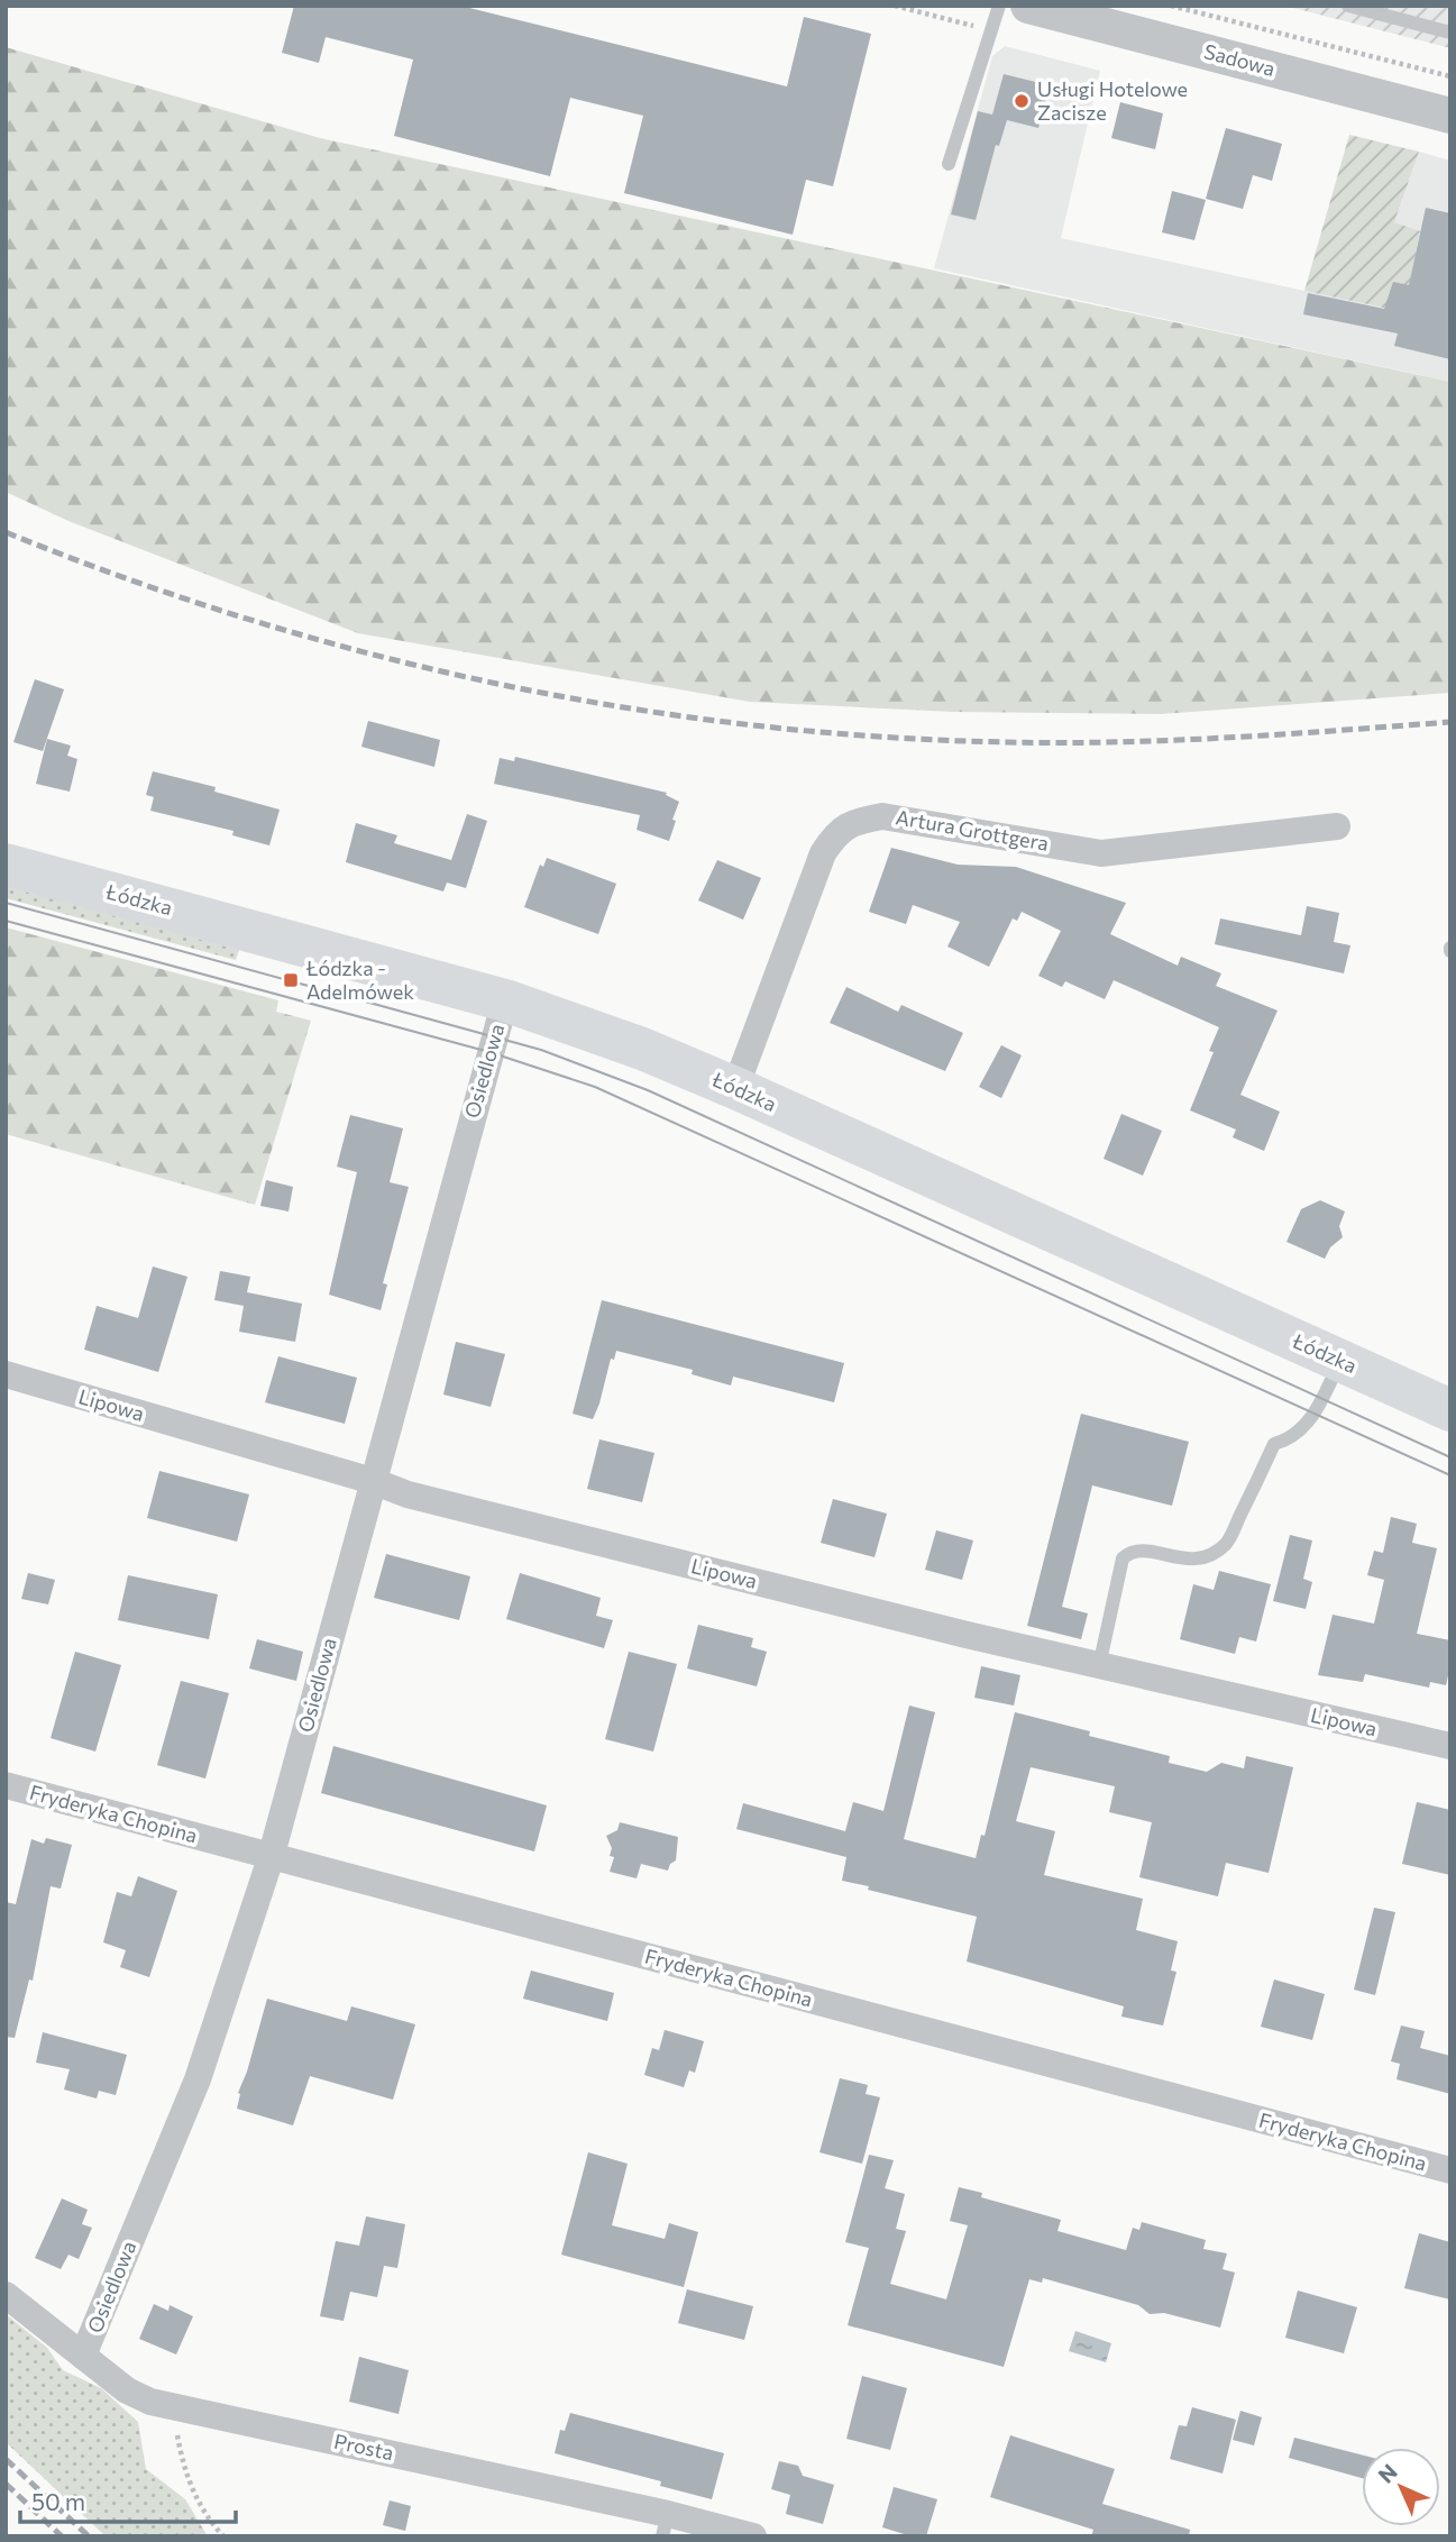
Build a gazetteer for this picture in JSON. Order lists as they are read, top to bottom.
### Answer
{
  "streets": {
    "main road": ["Łódzka"],
    "street": [
      "Sadowa",
      "Artura Grottgera",
      "Osiedlowa",
      "Lipowa",
      "Fryderyka Chopina",
      "Prosta"
    ]
  },
  "crossings": [
    ["Artura Grottgera", "Łódzka"],
    ["Łódzka", "Osiedlowa"],
    ["Osiedlowa", "Lipowa"],
    ["Osiedlowa", "Fryderyka Chopina"],
    ["Osiedlowa", "Prosta"]
  ],
  "places": {
    "other": ["Usługi Hotelowe Zacisze"],
    "transit": ["Łódzka - Adelmówek"]
  },
  "scale_bar": "50 m",
  "north": "top left"
}
